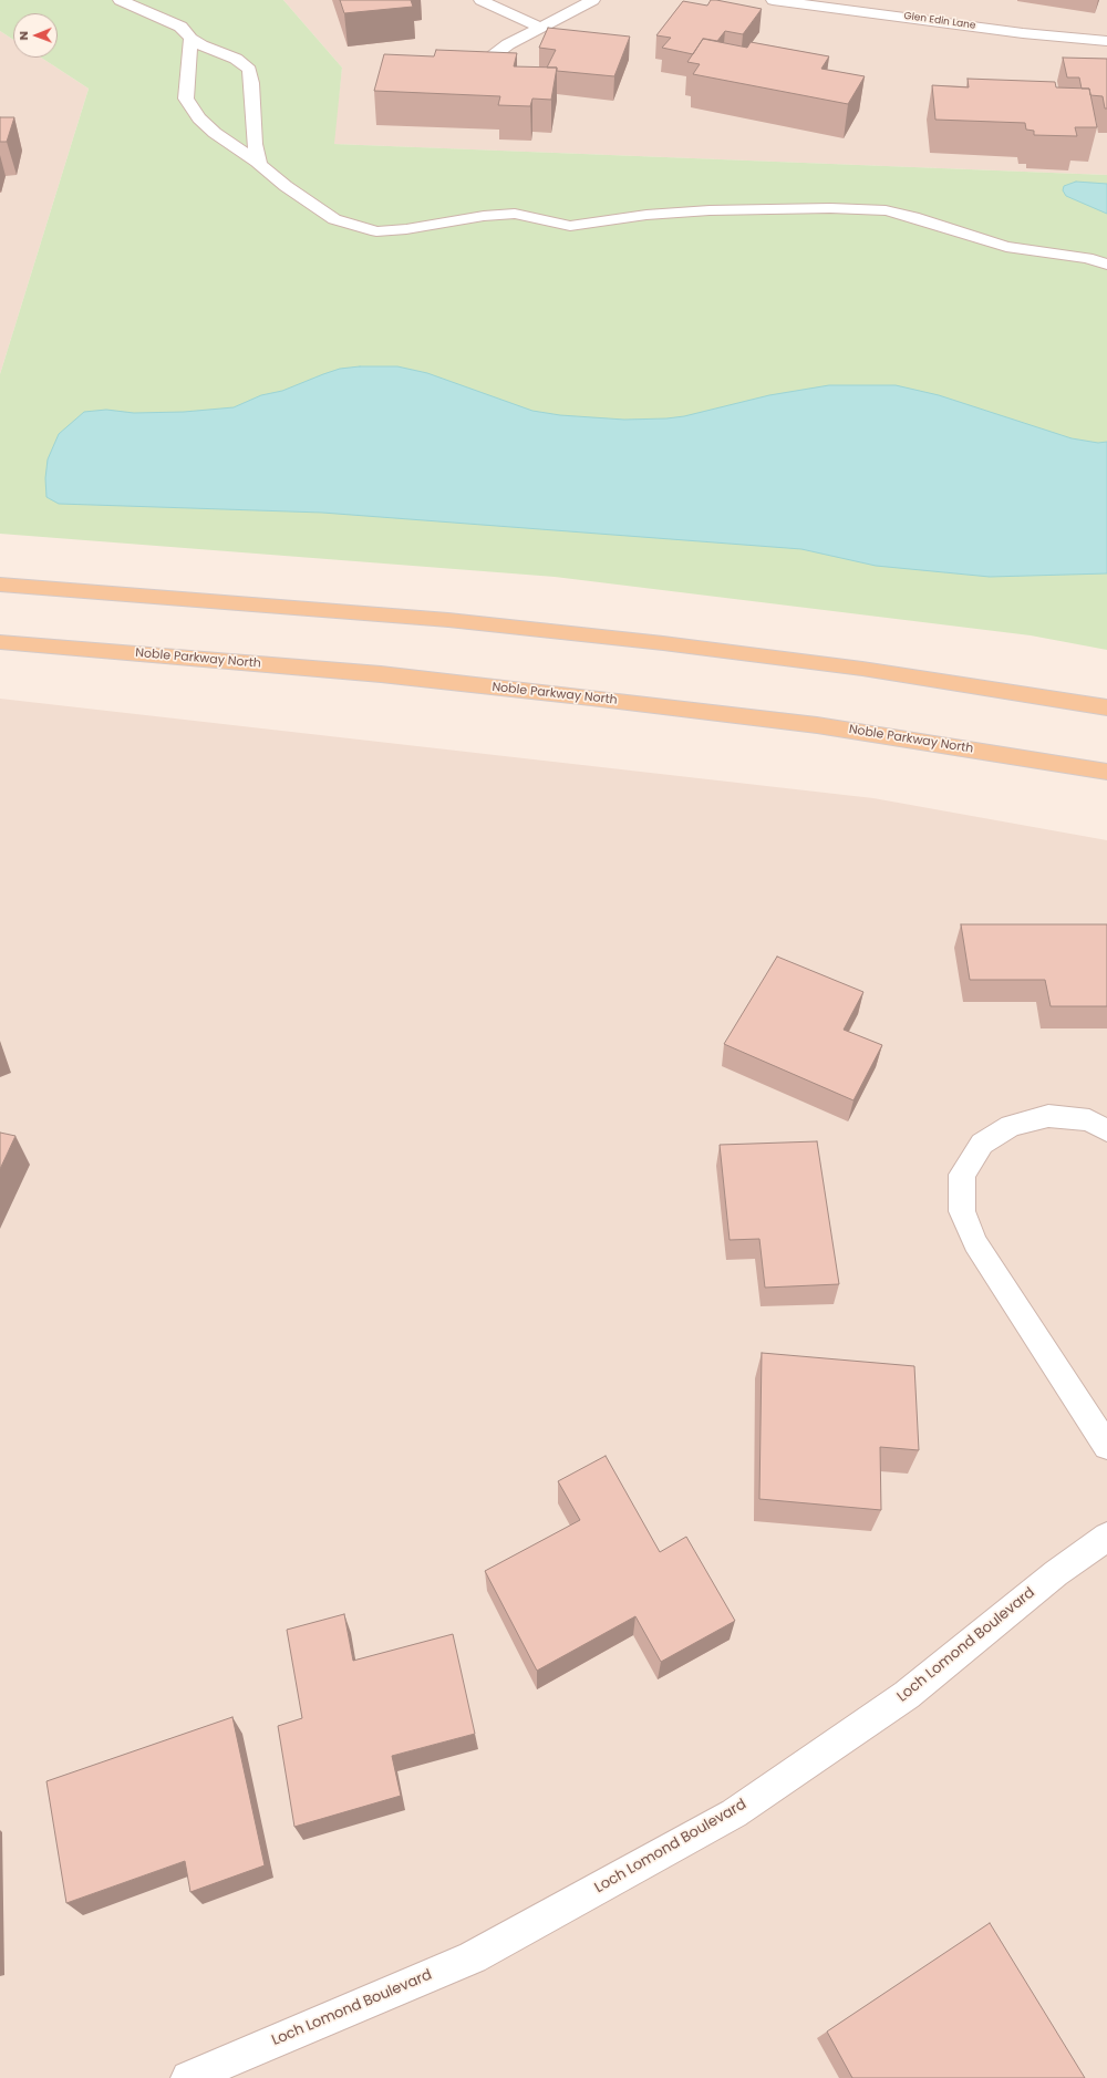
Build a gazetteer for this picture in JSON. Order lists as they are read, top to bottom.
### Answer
{
  "streets": {
    "main road": ["Noble Parkway North"],
    "street": ["Glen Edin Lane", "Loch Lomond Boulevard"]
  },
  "north": "left"
}
